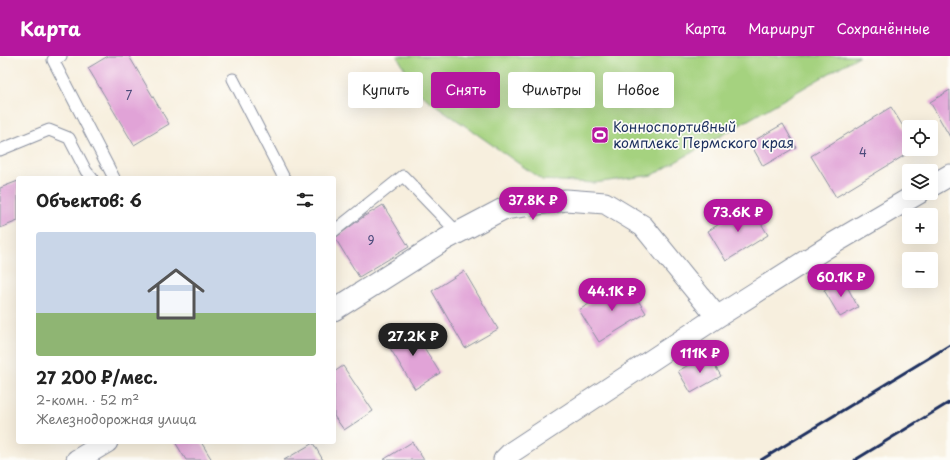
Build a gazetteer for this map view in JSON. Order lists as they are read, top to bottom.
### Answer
{
  "places": {
    "sports": ["Конноспортивный комплекс Пермского края"]
  },
  "house_numbers": ["7", "4", "9"],
  "page": {
    "header": "Карта",
    "nav": ["Карта", "Маршрут", "Сохранённые"],
    "chip": [
      "Купить",
      "Снять",
      "Фильтры",
      "Новое"
    ],
    "map_buttons": ["+", "−"],
    "heading": "Объектов: 6",
    "price": [
      "37.8K ₽",
      "73.6K ₽",
      "60.1K ₽",
      "44.1K ₽",
      "27.2K ₽",
      "111K ₽"
    ],
    "list": [
      {
        "name": "27 200 ₽/мес.",
        "note": "2-комн. · 52 m² · Железнодорожная улица"
      }
    ]
  }
}
